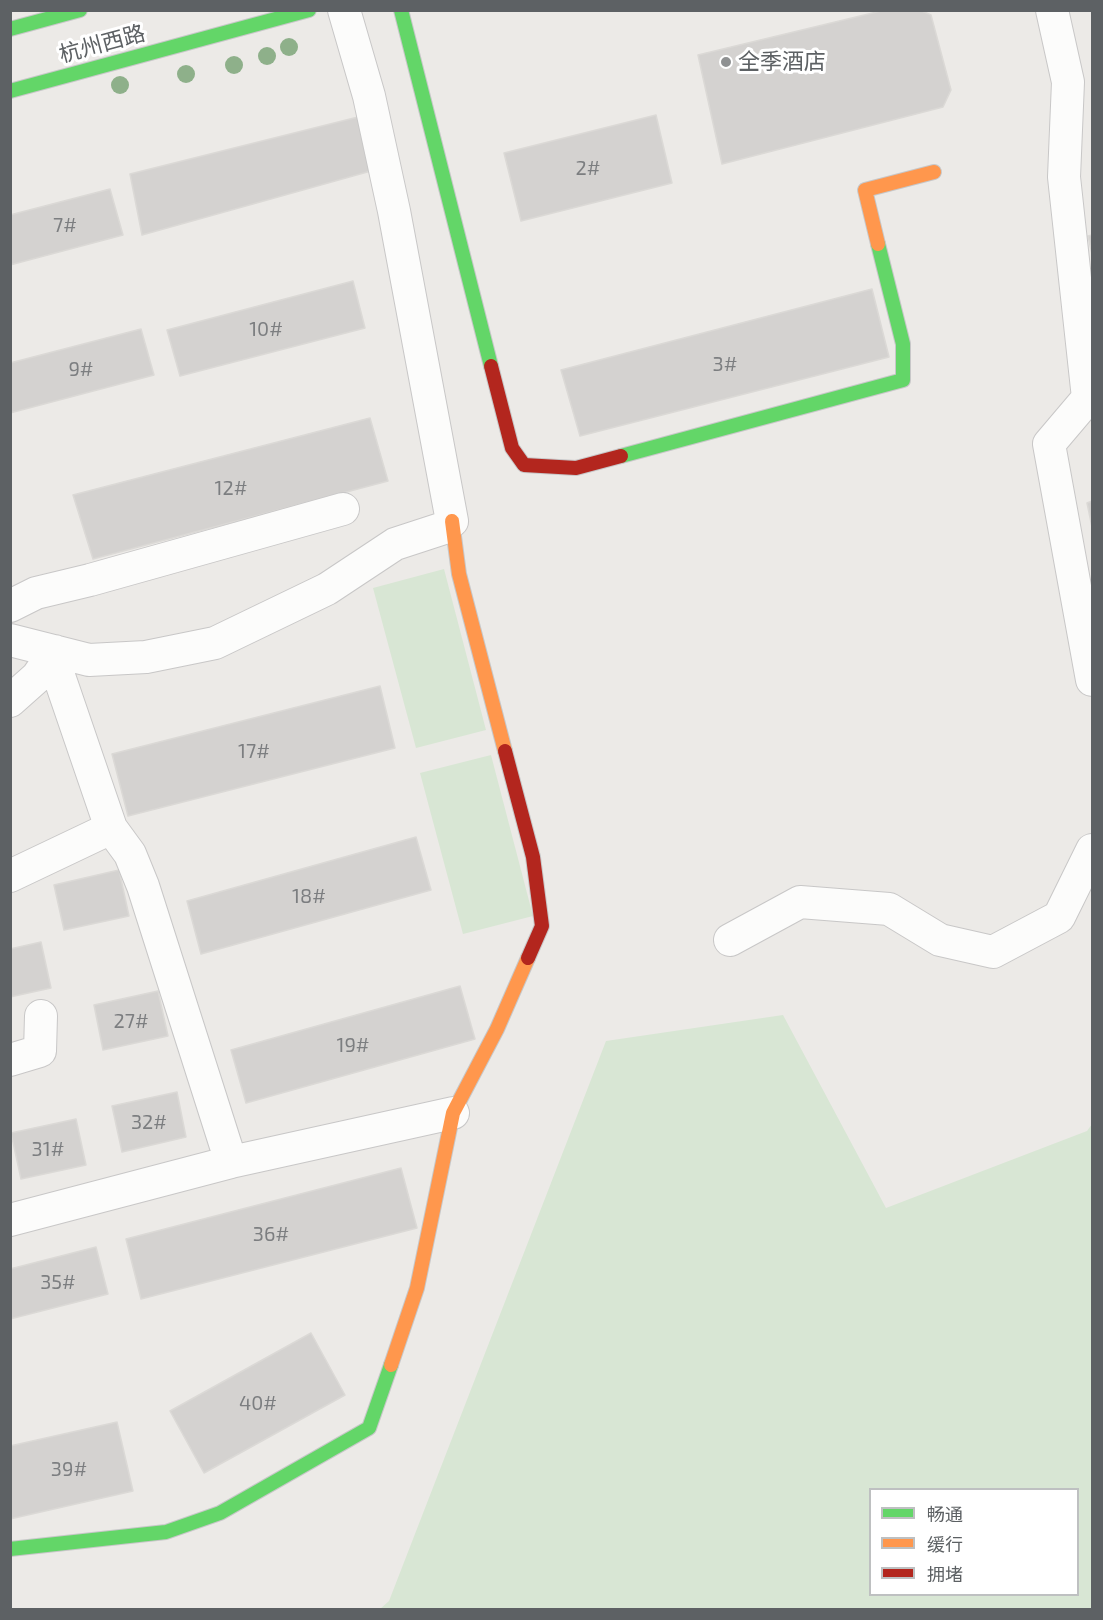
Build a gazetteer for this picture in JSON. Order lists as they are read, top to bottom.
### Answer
{
  "streets": {
    "street": ["杭州西路"]
  },
  "places": ["全季酒店"],
  "house_numbers": [
    "2#",
    "7#",
    "10#",
    "3#",
    "9#",
    "12#",
    "17#",
    "18#",
    "27#",
    "19#",
    "32#",
    "31#",
    "36#",
    "35#",
    "40#",
    "39#"
  ],
  "legend": ["畅通", "缓行", "拥堵"]
}
